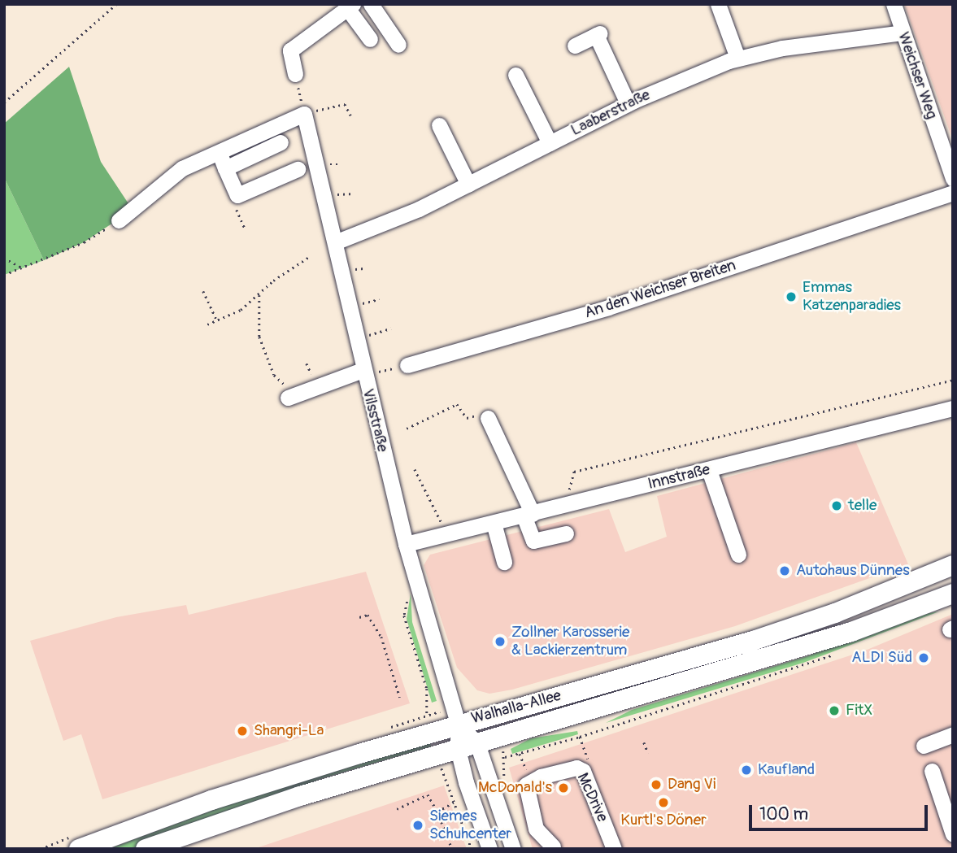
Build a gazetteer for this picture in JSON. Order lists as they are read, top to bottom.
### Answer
{
  "streets": {
    "main road": ["Walhalla-Allee"],
    "street": [
      "Weichser Weg",
      "Laaberstraße",
      "An den Weichser Breiten",
      "Vilsstraße",
      "Innstraße",
      "McDrive"
    ]
  },
  "crossings": [
    ["Weichser Weg", "Laaberstraße"],
    ["Laaberstraße", "Vilsstraße"],
    ["Vilsstraße", "Innstraße"],
    ["Vilsstraße", "Walhalla-Allee"]
  ],
  "places": [
    "Emmas Katzenparadies",
    "telle",
    "Autohaus Dünnes",
    "Zollner Karosserie & Lackierzentrum",
    "ALDI Süd",
    "FitX",
    "Shangri-La",
    "Kaufland",
    "Dang Vi",
    "McDonald's",
    "Kurtl's Döner",
    "Siemes Schuhcenter"
  ],
  "scale_bar": "100 m"
}
